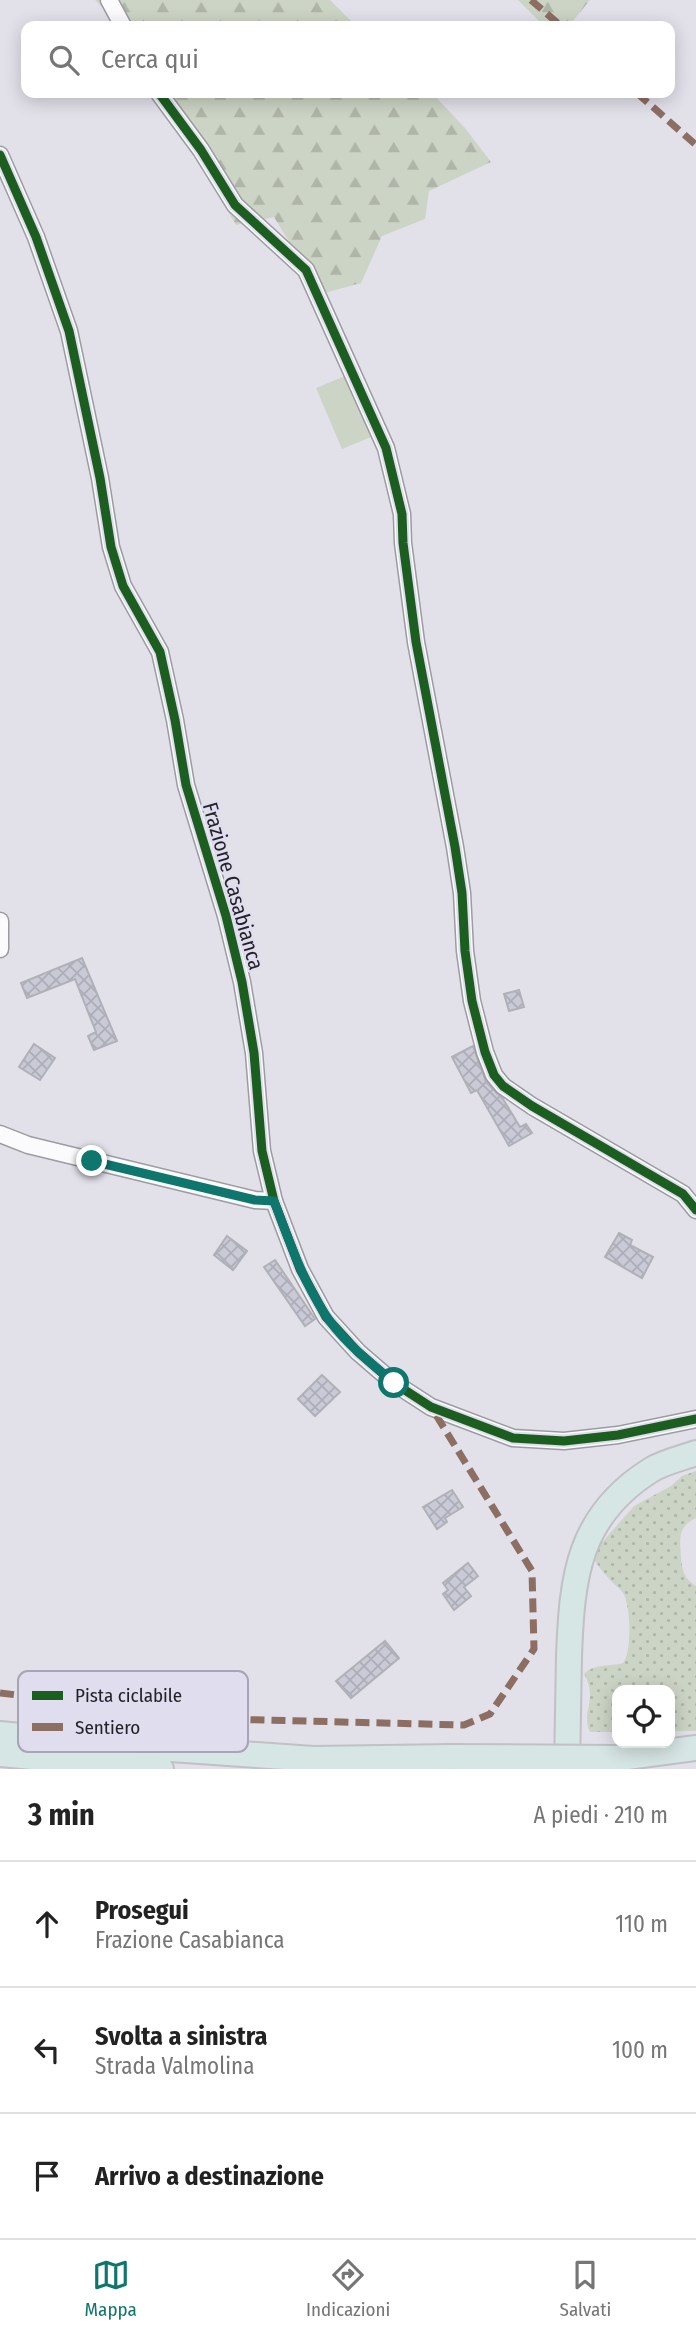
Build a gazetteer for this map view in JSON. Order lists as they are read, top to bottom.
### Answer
{
  "streets": {
    "street": ["Frazione Casabianca"]
  },
  "legend": ["Pista ciclabile", "Sentiero"],
  "page": {
    "search": "Cerca qui",
    "heading": ["3 min", "A piedi · 210 m"],
    "list": [
      ["Prosegui", "Frazione Casabianca", "110 m"],
      ["Svolta a sinistra", "Strada Valmolina", "100 m"],
      "Arrivo a destinazione"
    ],
    "nav": ["Mappa", "Indicazioni", "Salvati"]
  }
}
